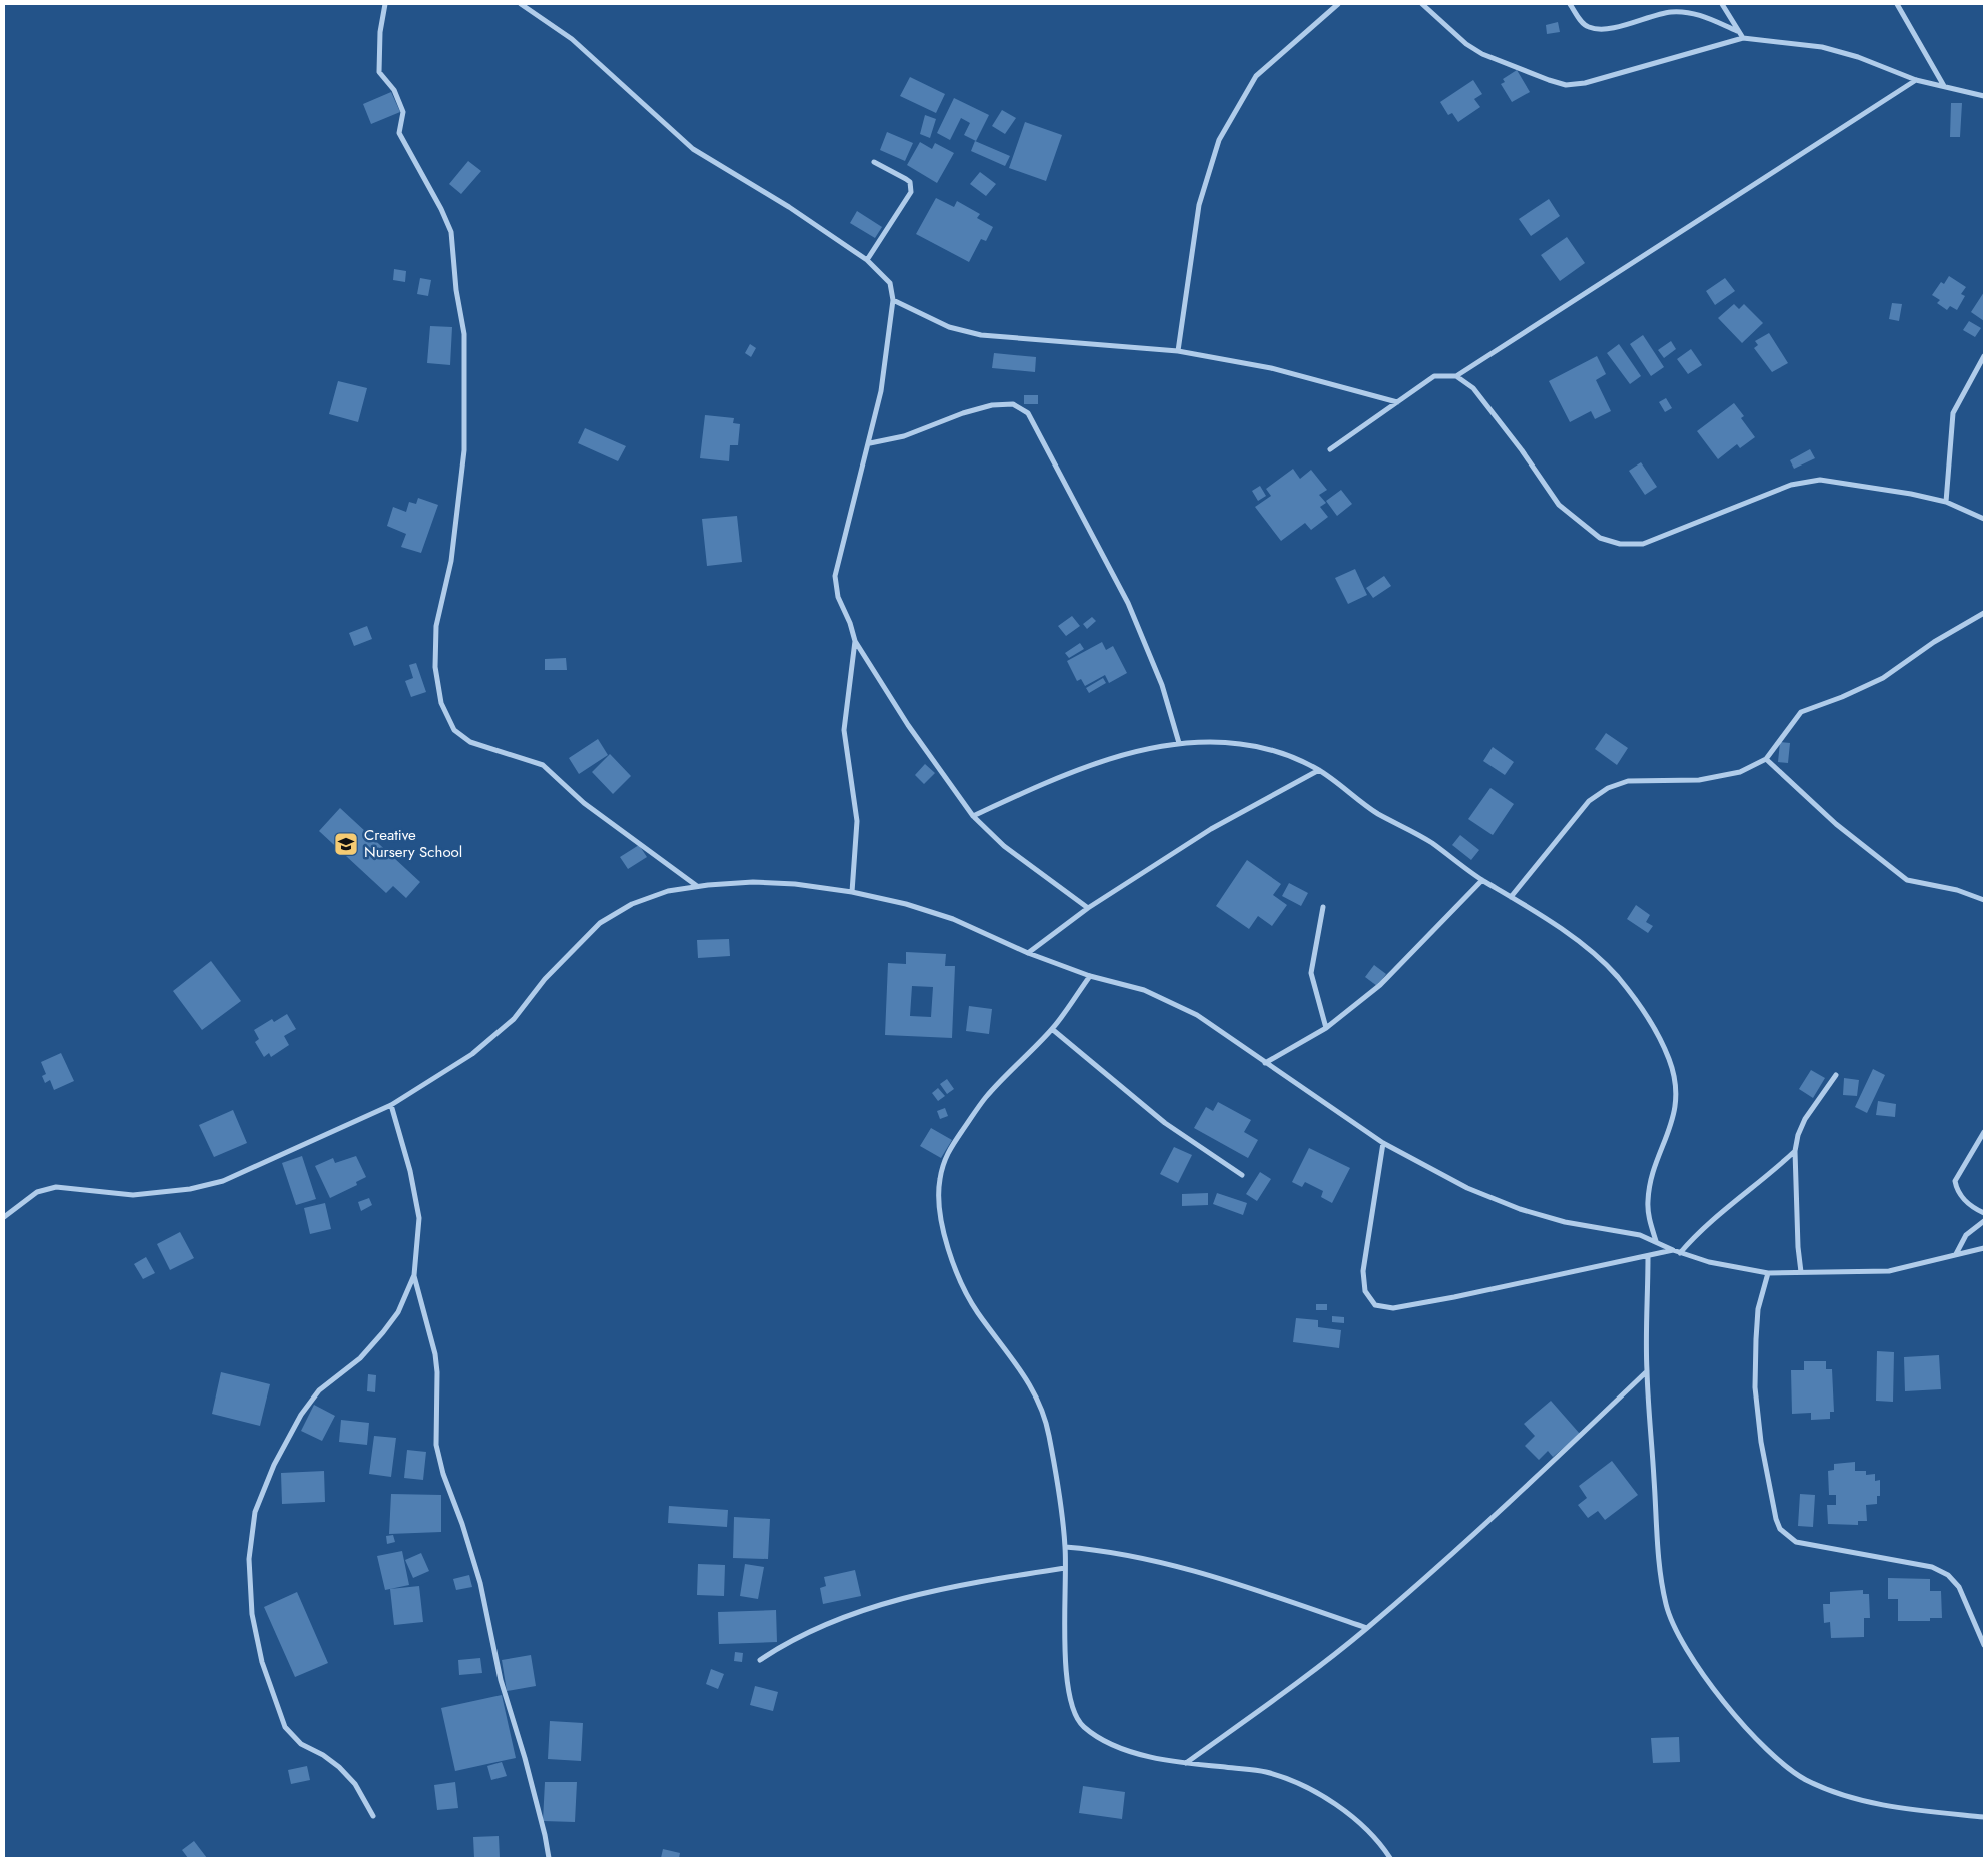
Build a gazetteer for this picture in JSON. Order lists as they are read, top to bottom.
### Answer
{
  "places": {
    "school or university": ["Creative Nursery School"]
  }
}
